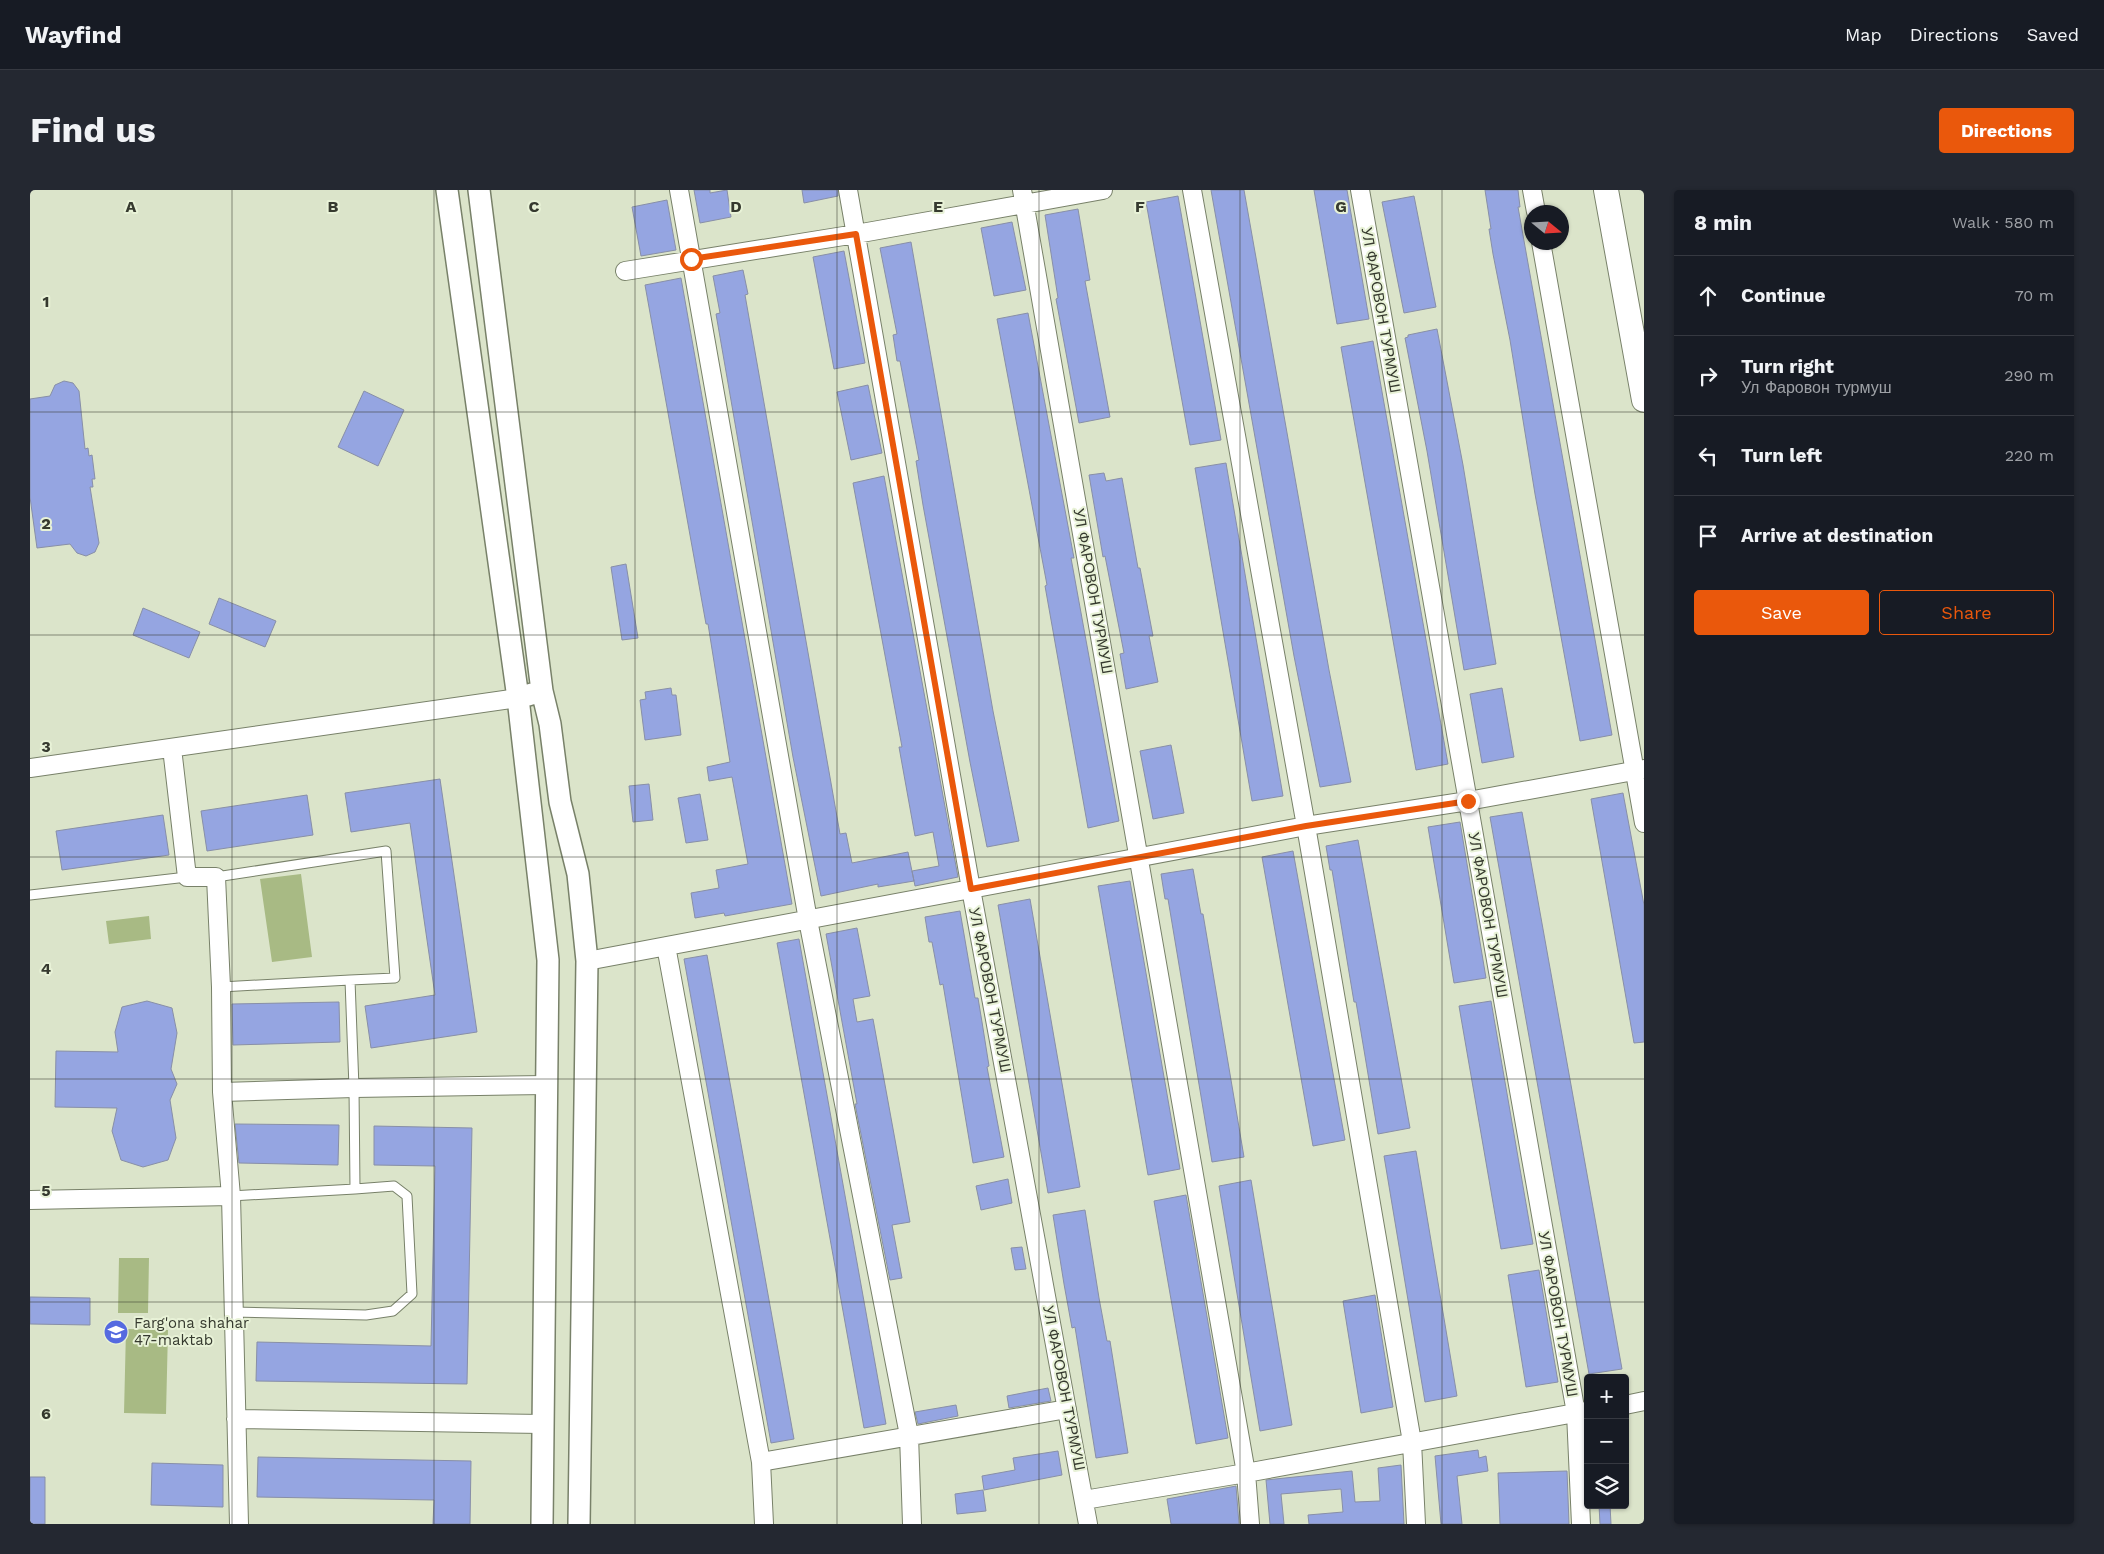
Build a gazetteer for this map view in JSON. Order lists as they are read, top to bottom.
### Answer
{
  "streets": {
    "street": ["УЛ ФАРОВОН ТУРМУШ"]
  },
  "places": {
    "school or university": ["Farg'ona shahar 47-maktab"]
  },
  "north": "right",
  "page": {
    "header": "Wayfind",
    "nav": ["Map", "Directions", "Saved"],
    "buttons": [
      "Directions",
      ["Save", "Share"]
    ],
    "title": "Find us",
    "heading": ["8 min", "Walk · 580 m"],
    "list": [
      ["Continue", "70 m"],
      ["Turn right", "Ул Фаровон турмуш", "290 m"],
      ["Turn left", "220 m"],
      "Arrive at destination"
    ],
    "map_buttons": ["+", "−"]
  },
  "grid": {
    "columns": [
      "A",
      "B",
      "C",
      "D",
      "E",
      "F",
      "G"
    ],
    "rows": [
      "1",
      "2",
      "3",
      "4",
      "5",
      "6"
    ]
  }
}
